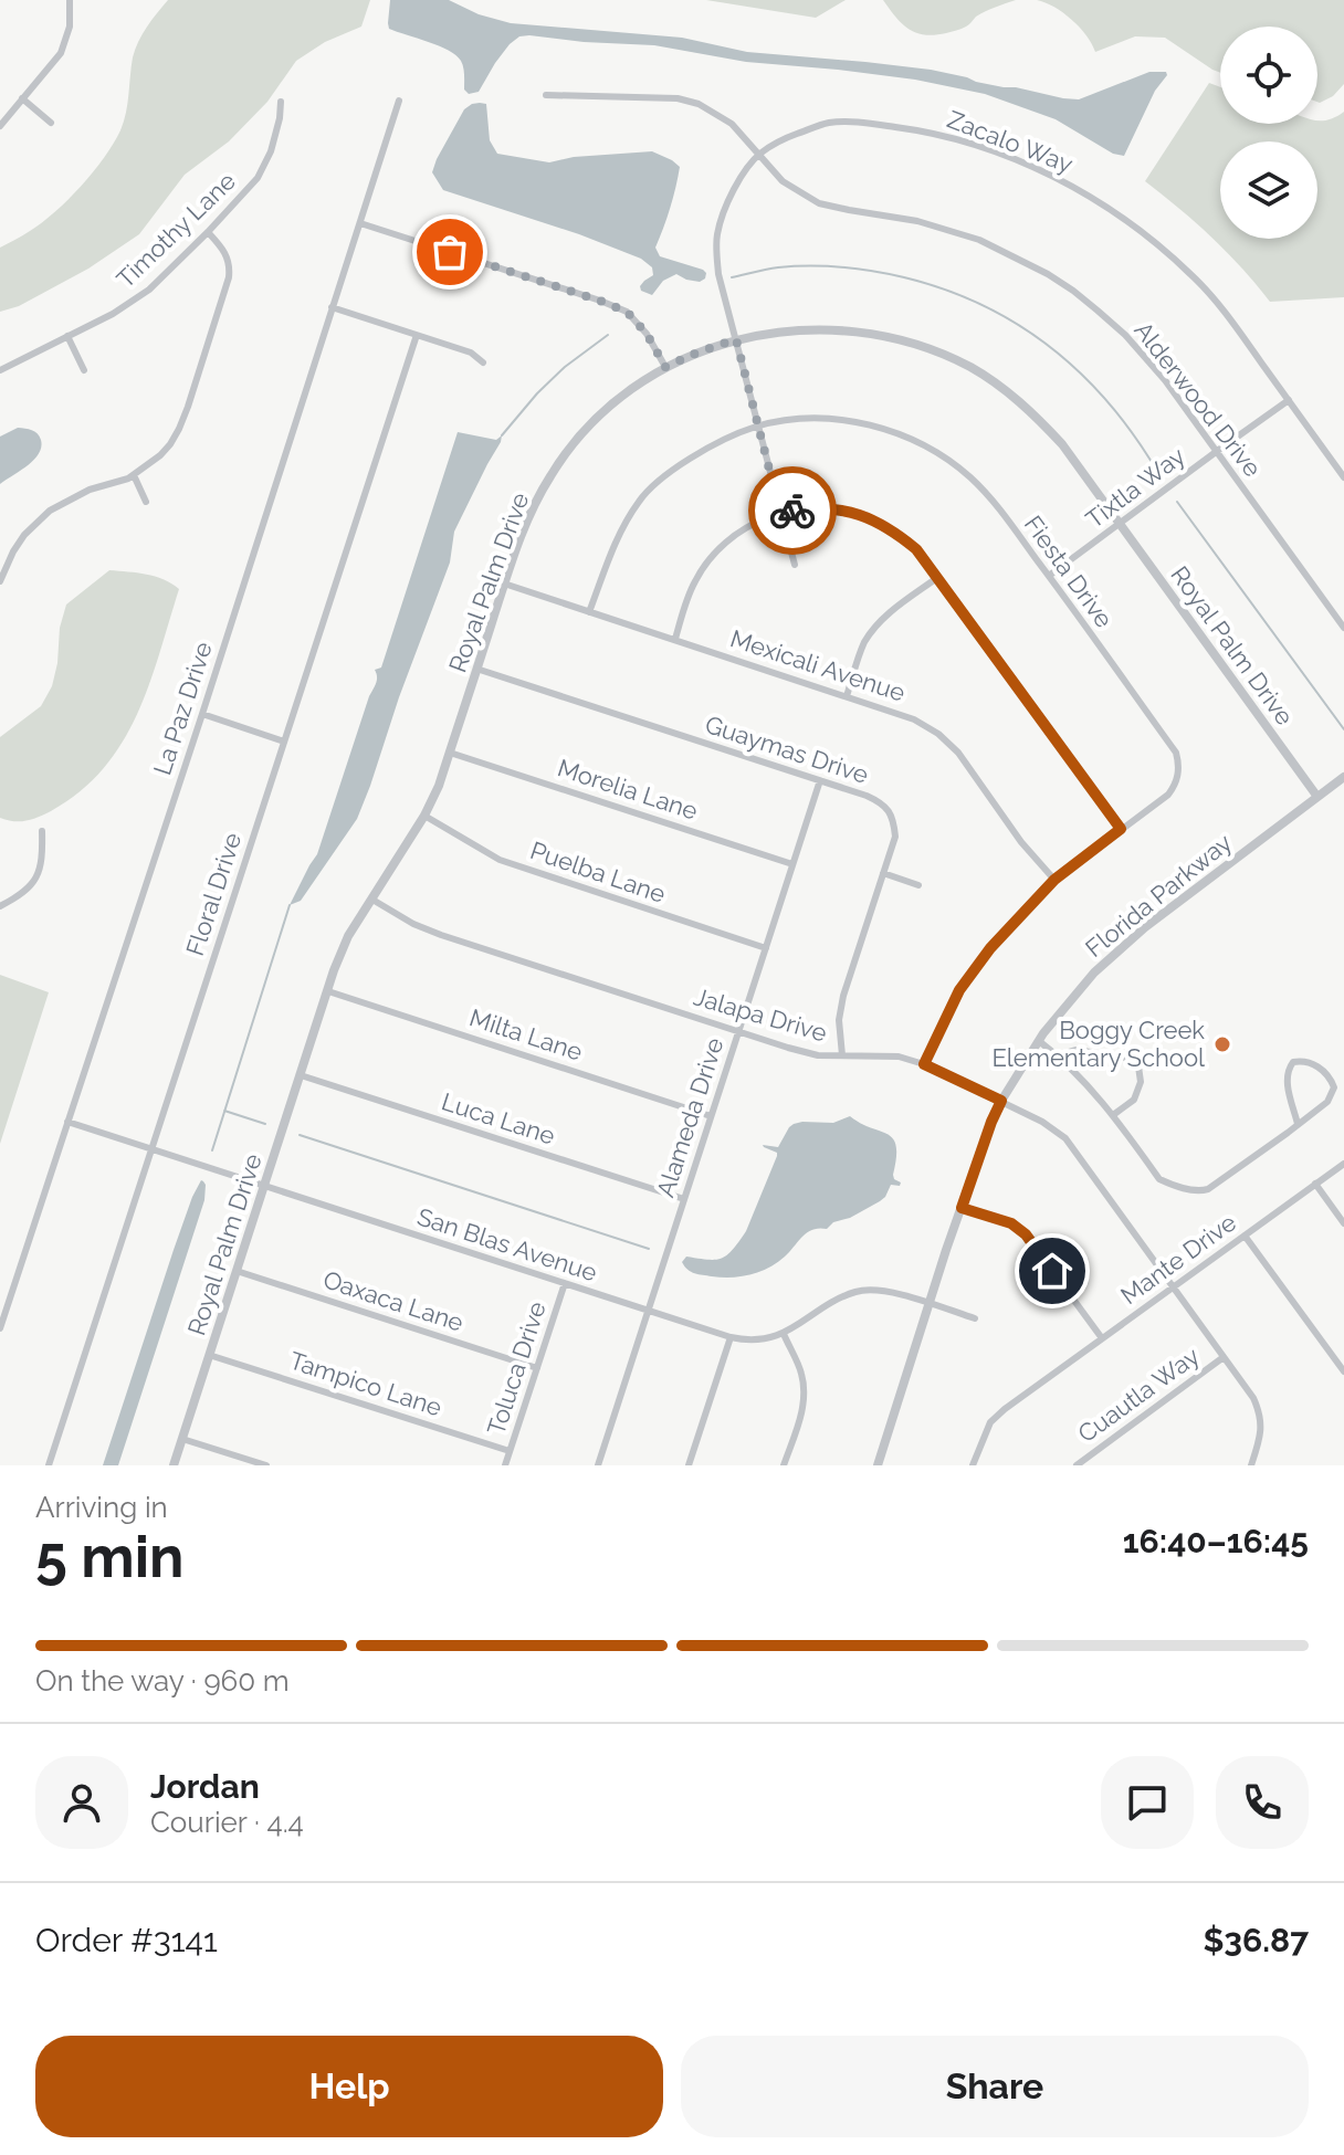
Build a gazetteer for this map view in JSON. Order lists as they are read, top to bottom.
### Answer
{
  "streets": {
    "street": [
      "Zacalo Way",
      "Timothy Lane",
      "Alderwood Drive",
      "Tixtla Way",
      "Fiesta Drive",
      "Royal Palm Drive",
      "Mexicali Avenue",
      "La Paz Drive",
      "Guaymas Drive",
      "Morelia Lane",
      "Puelba Lane",
      "Floral Drive",
      "Florida Parkway",
      "Jalapa Drive",
      "Milta Lane",
      "Alameda Drive",
      "Luca Lane",
      "San Blas Avenue",
      "Mante Drive",
      "Oaxaca Lane",
      "Toluca Drive",
      "Tampico Lane",
      "Cuautla Way"
    ]
  },
  "crossings": [
    ["Zacalo Way", "Alderwood Drive"],
    ["Zacalo Way", "Tixtla Way"],
    ["Zacalo Way", "Fiesta Drive"],
    ["Zacalo Way", "Royal Palm Drive"],
    ["Alderwood Drive", "Tixtla Way"],
    ["Tixtla Way", "Fiesta Drive"],
    ["Tixtla Way", "Royal Palm Drive"],
    ["Fiesta Drive", "Mexicali Avenue"],
    ["Fiesta Drive", "Jalapa Drive"],
    ["Royal Palm Drive", "Mexicali Avenue"],
    ["Royal Palm Drive", "Guaymas Drive"],
    ["Royal Palm Drive", "Morelia Lane"],
    ["Royal Palm Drive", "Puelba Lane"],
    ["Royal Palm Drive", "Florida Parkway"],
    ["Royal Palm Drive", "Jalapa Drive"],
    ["Royal Palm Drive", "Milta Lane"],
    ["Royal Palm Drive", "Luca Lane"],
    ["Royal Palm Drive", "San Blas Avenue"],
    ["Royal Palm Drive", "Oaxaca Lane"],
    ["Royal Palm Drive", "Tampico Lane"],
    ["La Paz Drive", "San Blas Avenue"],
    ["Guaymas Drive", "Jalapa Drive"],
    ["Guaymas Drive", "Alameda Drive"],
    ["Morelia Lane", "Alameda Drive"],
    ["Puelba Lane", "Alameda Drive"],
    ["Floral Drive", "San Blas Avenue"],
    ["Florida Parkway", "Jalapa Drive"],
    ["Florida Parkway", "San Blas Avenue"],
    ["Jalapa Drive", "Alameda Drive"],
    ["Jalapa Drive", "Mante Drive"],
    ["Jalapa Drive", "Cuautla Way"],
    ["Milta Lane", "Alameda Drive"],
    ["Alameda Drive", "Luca Lane"],
    ["Alameda Drive", "San Blas Avenue"],
    ["San Blas Avenue", "Toluca Drive"],
    ["Oaxaca Lane", "Toluca Drive"],
    ["Toluca Drive", "Tampico Lane"]
  ],
  "places": ["Boggy Creek Elementary School"],
  "page": {
    "heading": ["5 min", "Arriving in", "16:40–16:45"],
    "panel": [
      "Jordan",
      "Courier · 4.4",
      "Order #3141",
      "$36.87"
    ],
    "bar": "On the way · 960 m",
    "buttons": ["Help", "Share"]
  }
}
